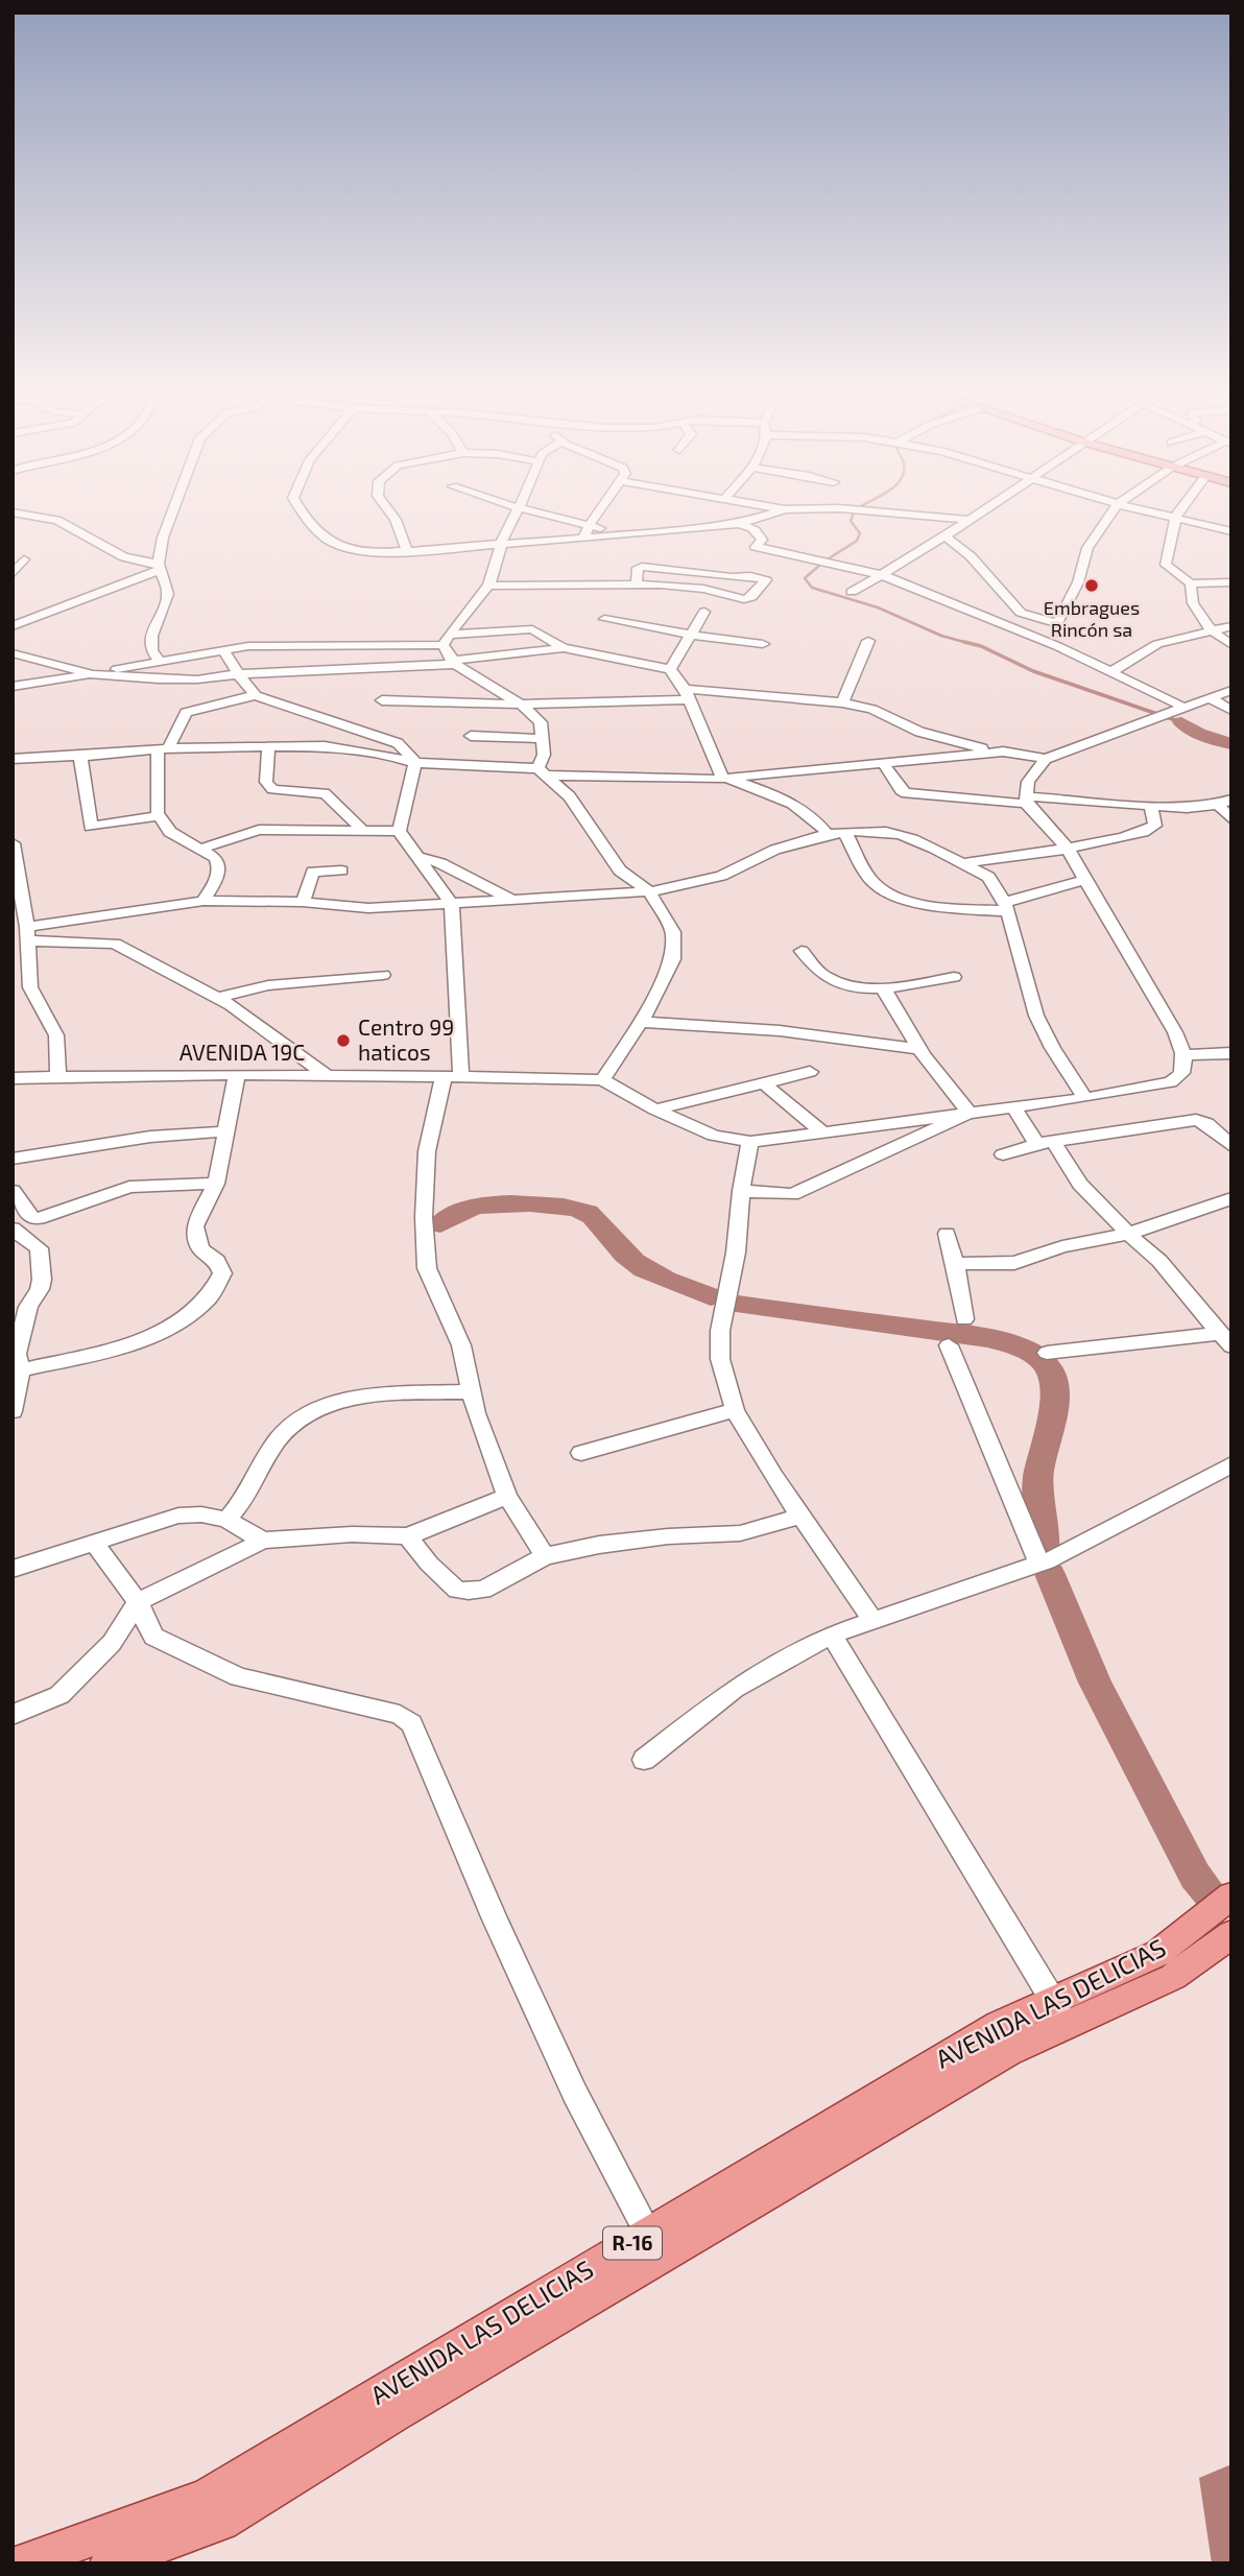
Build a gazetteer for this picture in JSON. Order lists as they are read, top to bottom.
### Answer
{
  "streets": {
    "main road": ["AVENIDA LAS DELICIAS", "R-16"],
    "street": ["AVENIDA 19C"]
  },
  "places": ["Embragues Rincón sa", "Centro 99 haticos"]
}
